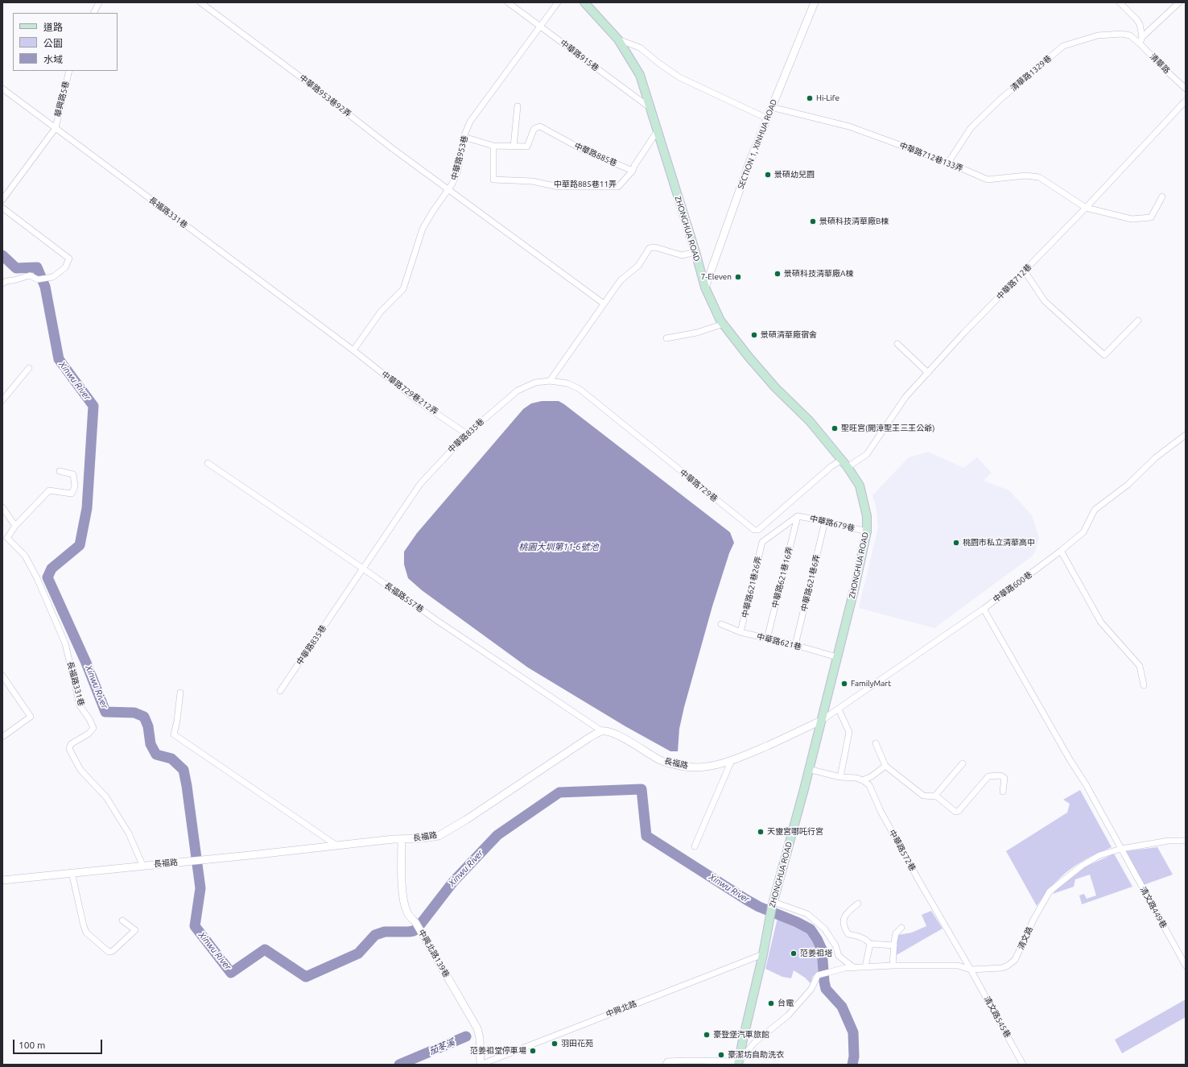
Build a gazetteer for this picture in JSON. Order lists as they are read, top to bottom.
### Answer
{
  "streets": {
    "main road": ["ZHONGHUA ROAD"],
    "street": [
      "中華路915巷",
      "清華路",
      "清華路1329巷",
      "中華路953巷92弄",
      "華興路5巷",
      "SECTION 1, XINHUA ROAD",
      "中華路885巷",
      "中華路712巷133弄",
      "中華路953巷",
      "中華路885巷11弄",
      "長福路331巷",
      "中華路712巷",
      "中華路729巷212弄",
      "中華路835巷",
      "中華路729巷",
      "中華路679巷",
      "中華路621巷16弄",
      "中華路621巷6弄",
      "中華路621巷26弄",
      "中華路600巷",
      "長福路557巷",
      "中華路621巷",
      "長福路",
      "中華路572巷",
      "清文路449巷",
      "清文路",
      "中興北路139巷",
      "中興北路",
      "清文路545巷"
    ]
  },
  "crossings": [
    ["中華路915巷", "中華路953巷"],
    ["中華路915巷", "ZHONGHUA ROAD"],
    ["清華路", "清華路1329巷"],
    ["清華路1329巷", "中華路712巷133弄"],
    ["中華路953巷92弄", "中華路953巷"],
    ["華興路5巷", "長福路331巷"],
    ["SECTION 1, XINHUA ROAD", "中華路712巷133弄"],
    ["SECTION 1, XINHUA ROAD", "ZHONGHUA ROAD"],
    ["中華路885巷", "中華路885巷11弄"],
    ["中華路712巷133弄", "中華路712巷"],
    ["中華路953巷", "長福路331巷"],
    ["中華路953巷", "中華路729巷212弄"],
    ["長福路331巷", "中華路729巷212弄"],
    ["長福路331巷", "長福路"],
    ["ZHONGHUA ROAD", "中華路712巷"],
    ["ZHONGHUA ROAD", "中華路729巷"],
    ["ZHONGHUA ROAD", "中華路679巷"],
    ["ZHONGHUA ROAD", "中華路600巷"],
    ["ZHONGHUA ROAD", "中華路621巷"],
    ["ZHONGHUA ROAD", "長福路"],
    ["ZHONGHUA ROAD", "清文路"],
    ["ZHONGHUA ROAD", "中興北路"],
    ["中華路729巷212弄", "中華路835巷"],
    ["中華路835巷", "中華路729巷"],
    ["中華路835巷", "長福路557巷"],
    ["中華路679巷", "中華路621巷16弄"],
    ["中華路679巷", "中華路621巷6弄"],
    ["中華路679巷", "中華路621巷26弄"],
    ["中華路621巷16弄", "中華路621巷26弄"],
    ["中華路621巷16弄", "中華路621巷"],
    ["中華路621巷6弄", "中華路621巷"],
    ["中華路621巷26弄", "中華路621巷"],
    ["中華路600巷", "長福路"],
    ["中華路600巷", "清文路449巷"],
    ["長福路557巷", "長福路"],
    ["長福路", "中興北路139巷"],
    ["中華路572巷", "清文路"],
    ["中華路572巷", "清文路545巷"],
    ["清文路449巷", "清文路"],
    ["清文路", "清文路545巷"],
    ["中興北路139巷", "中興北路"]
  ],
  "water": ["Xinwu River", "桃園大圳第11-6號池", "茄苳溪"],
  "places": [
    "Hi-Life",
    "景碩幼兒園",
    "景碩科技清華廠B棟",
    "景碩科技清華廠A棟",
    "7-Eleven",
    "景碩清華廠宿舍",
    "聖旺宮(開漳聖王三王公爺)",
    "桃園市私立清華高中",
    "FamilyMart",
    "天靈宮哪吒行宮",
    "范姜祖塔",
    "台電",
    "豪登堡汽車旅館",
    "羽田花苑",
    "范姜祖堂停車場",
    "豪潔坊自助洗衣"
  ],
  "legend": ["道路", "公園", "水域"],
  "scale_bar": "100 m"
}
